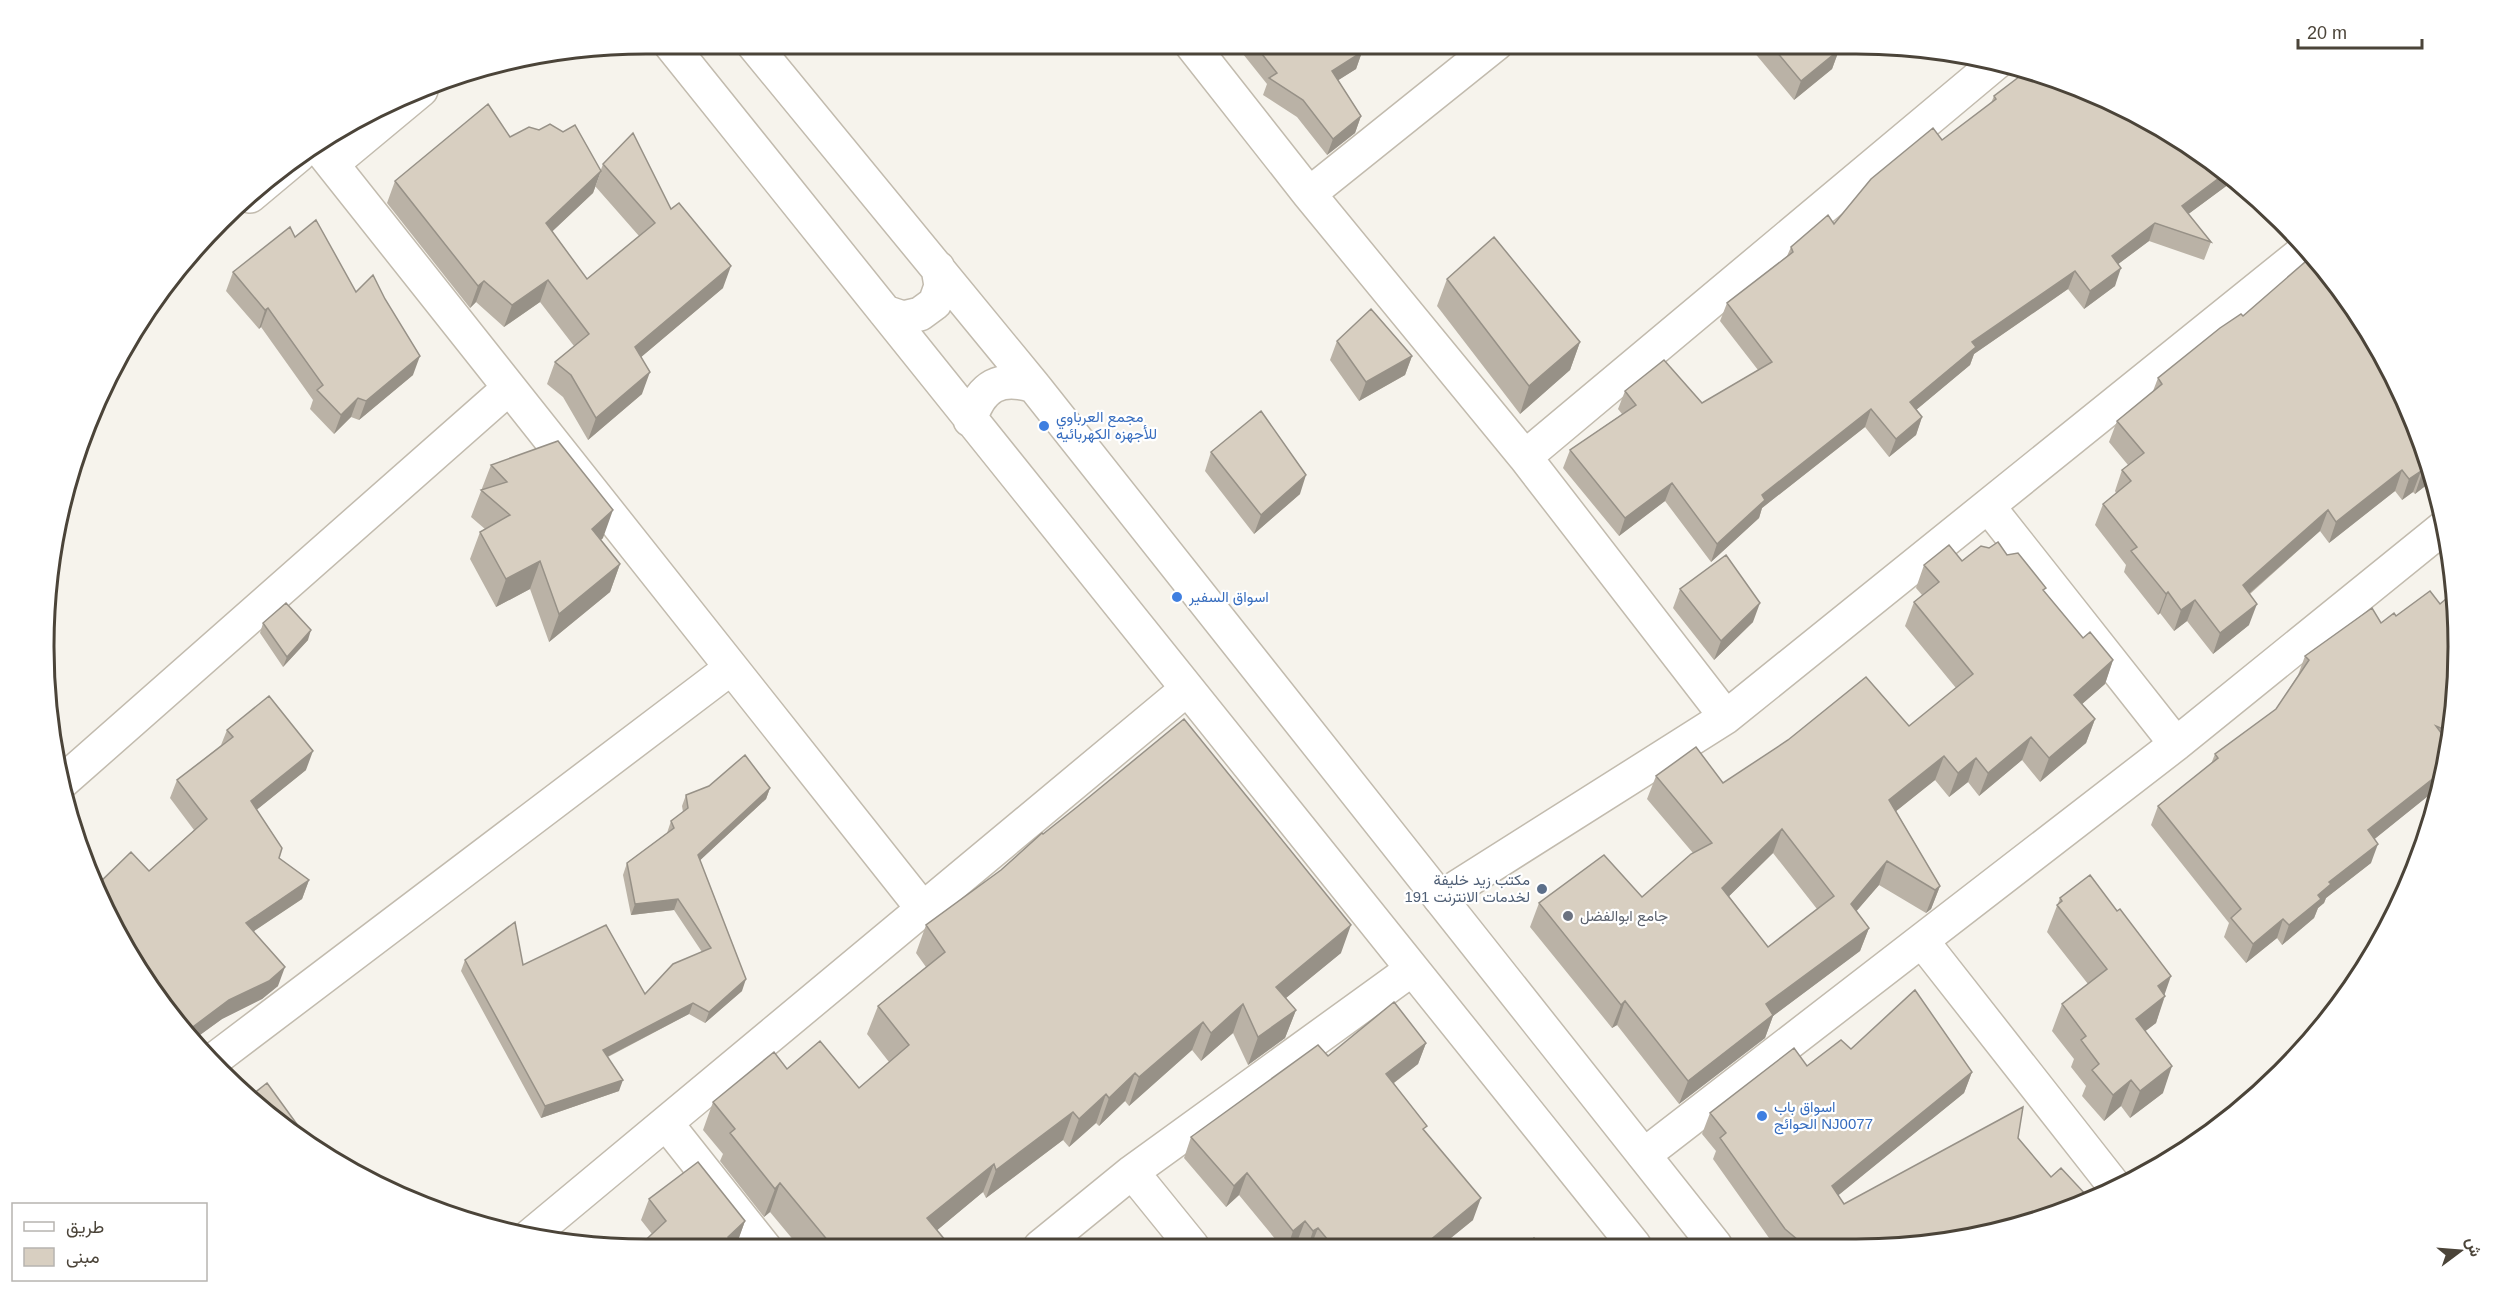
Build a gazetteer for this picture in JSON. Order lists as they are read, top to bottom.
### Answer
{
  "places": [
    "مجمع العرباوي للأجهزه الكهربائيه",
    "اسواق السفير",
    "مكتب زيد خليفة لخدمات الانترنت 191",
    "جامع ابوالفضل",
    "اسواق باب الحوائج NJ0077"
  ],
  "legend": ["طريق", "مبنى"],
  "scale_bar": "20 m",
  "north": "right"
}
